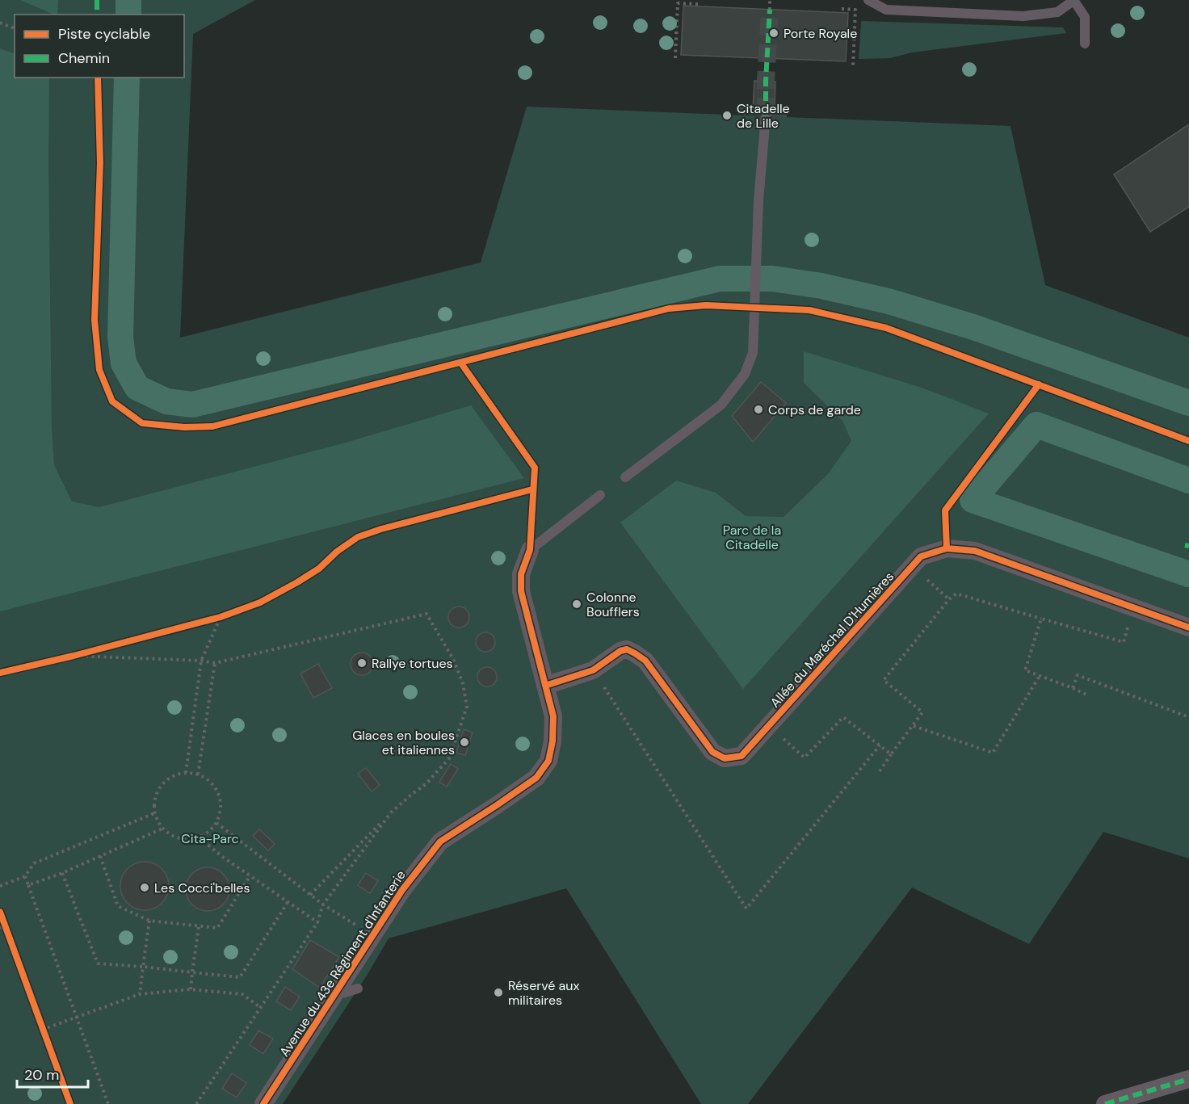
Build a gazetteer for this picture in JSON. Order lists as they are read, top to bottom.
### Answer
{
  "streets": {
    "street": ["Allée du Maréchal D'Humières", "Avenue du 43e Régiment d'Infanterie"]
  },
  "crossings": [
    ["Allée du Maréchal D'Humières", "Avenue du 43e Régiment d'Infanterie"]
  ],
  "parks": ["Parc de la Citadelle", "Cita-Parc"],
  "places": [
    "Porte Royale",
    "Citadelle de Lille",
    "Corps de garde",
    "Colonne Boufflers",
    "Rallye tortues",
    "Glaces en boules et italiennes",
    "Les Cocci'belles",
    "Réservé aux militaires"
  ],
  "legend": ["Piste cyclable", "Chemin"],
  "scale_bar": "20 m"
}
